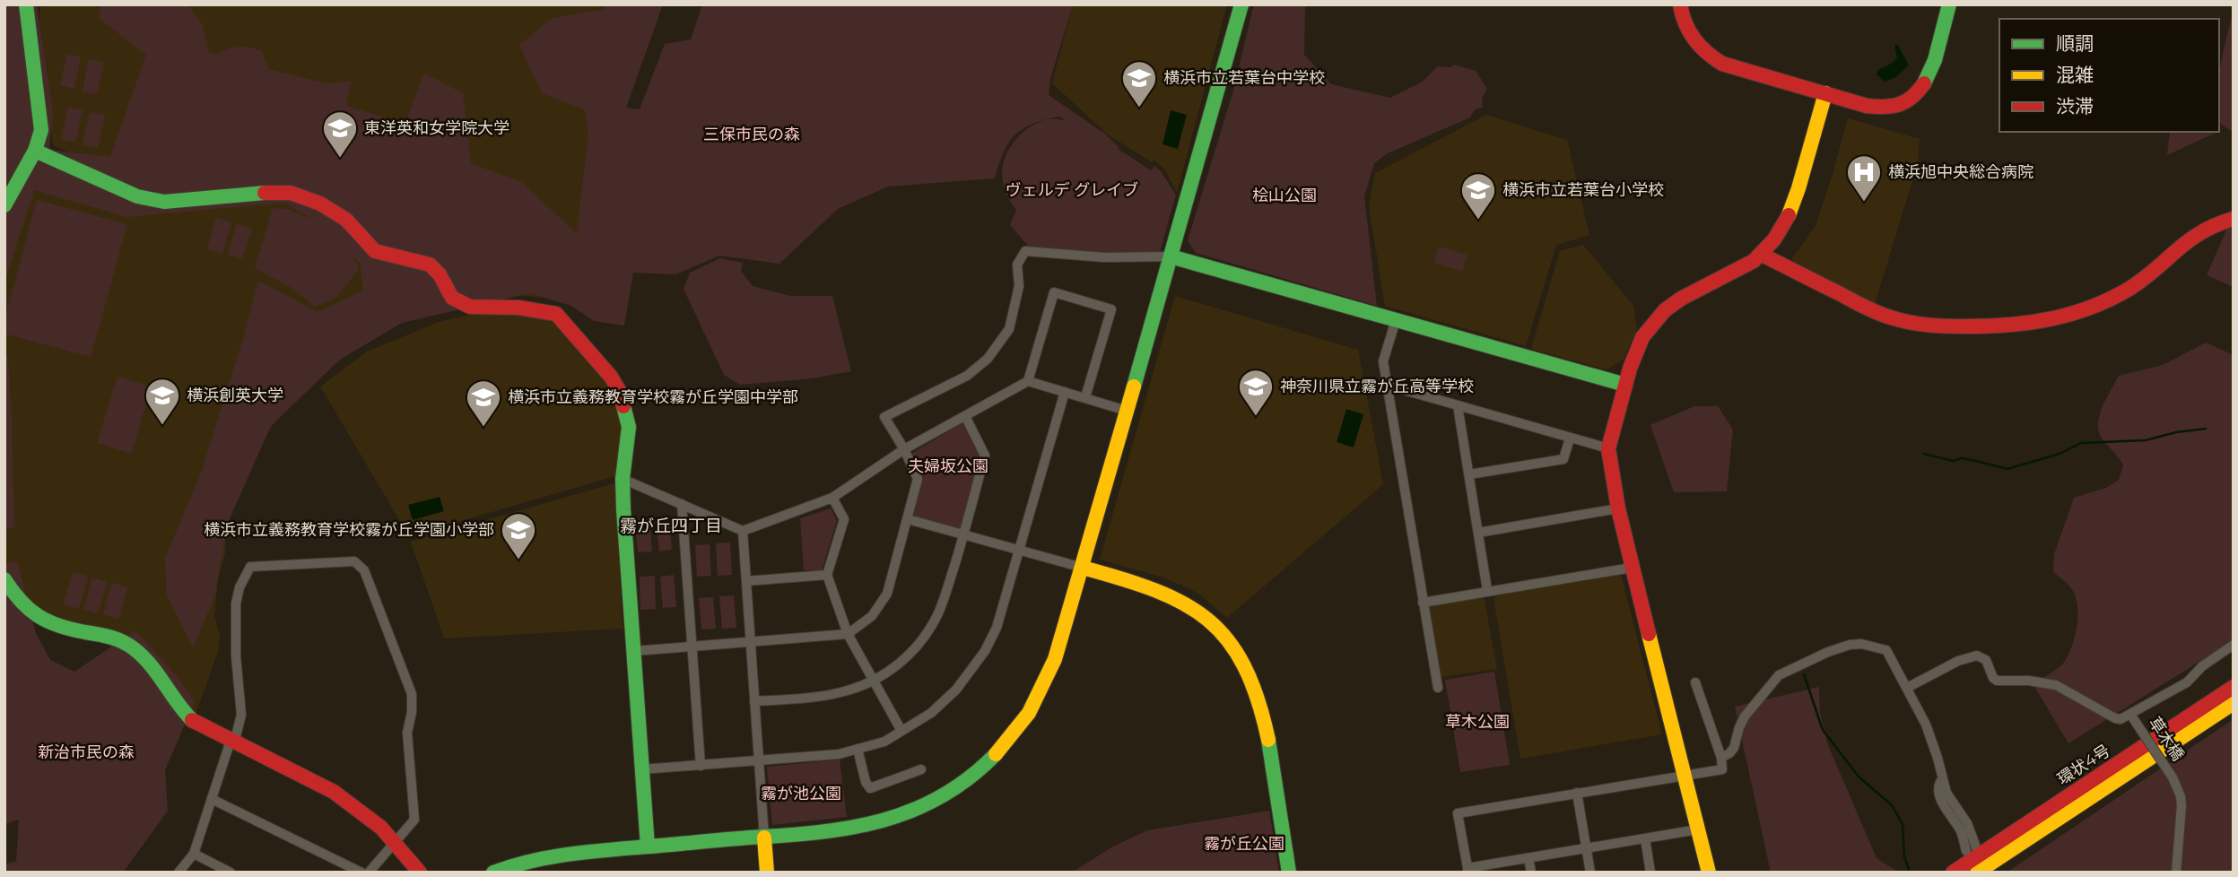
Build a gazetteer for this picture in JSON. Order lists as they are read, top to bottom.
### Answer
{
  "streets": {
    "street": ["草木橋", "環状4号"]
  },
  "districts": ["霧が丘四丁目"],
  "parks": [
    "三保市民の森",
    "ヴェルデ グレイブ",
    "桧山公園",
    "夫婦坂公園",
    "草木公園",
    "新治市民の森",
    "霧が池公園",
    "霧が丘公園"
  ],
  "places": {
    "school or university": [
      "横浜市立若葉台中学校",
      "東洋英和女学院大学",
      "横浜市立若葉台小学校",
      "神奈川県立霧が丘高等学校",
      "横浜創英大学",
      "横浜市立義務教育学校霧が丘学園中学部",
      "横浜市立義務教育学校霧が丘学園小学部"
    ],
    "hospital": ["横浜旭中央総合病院"]
  },
  "legend": ["順調", "混雑", "渋滞"]
}
